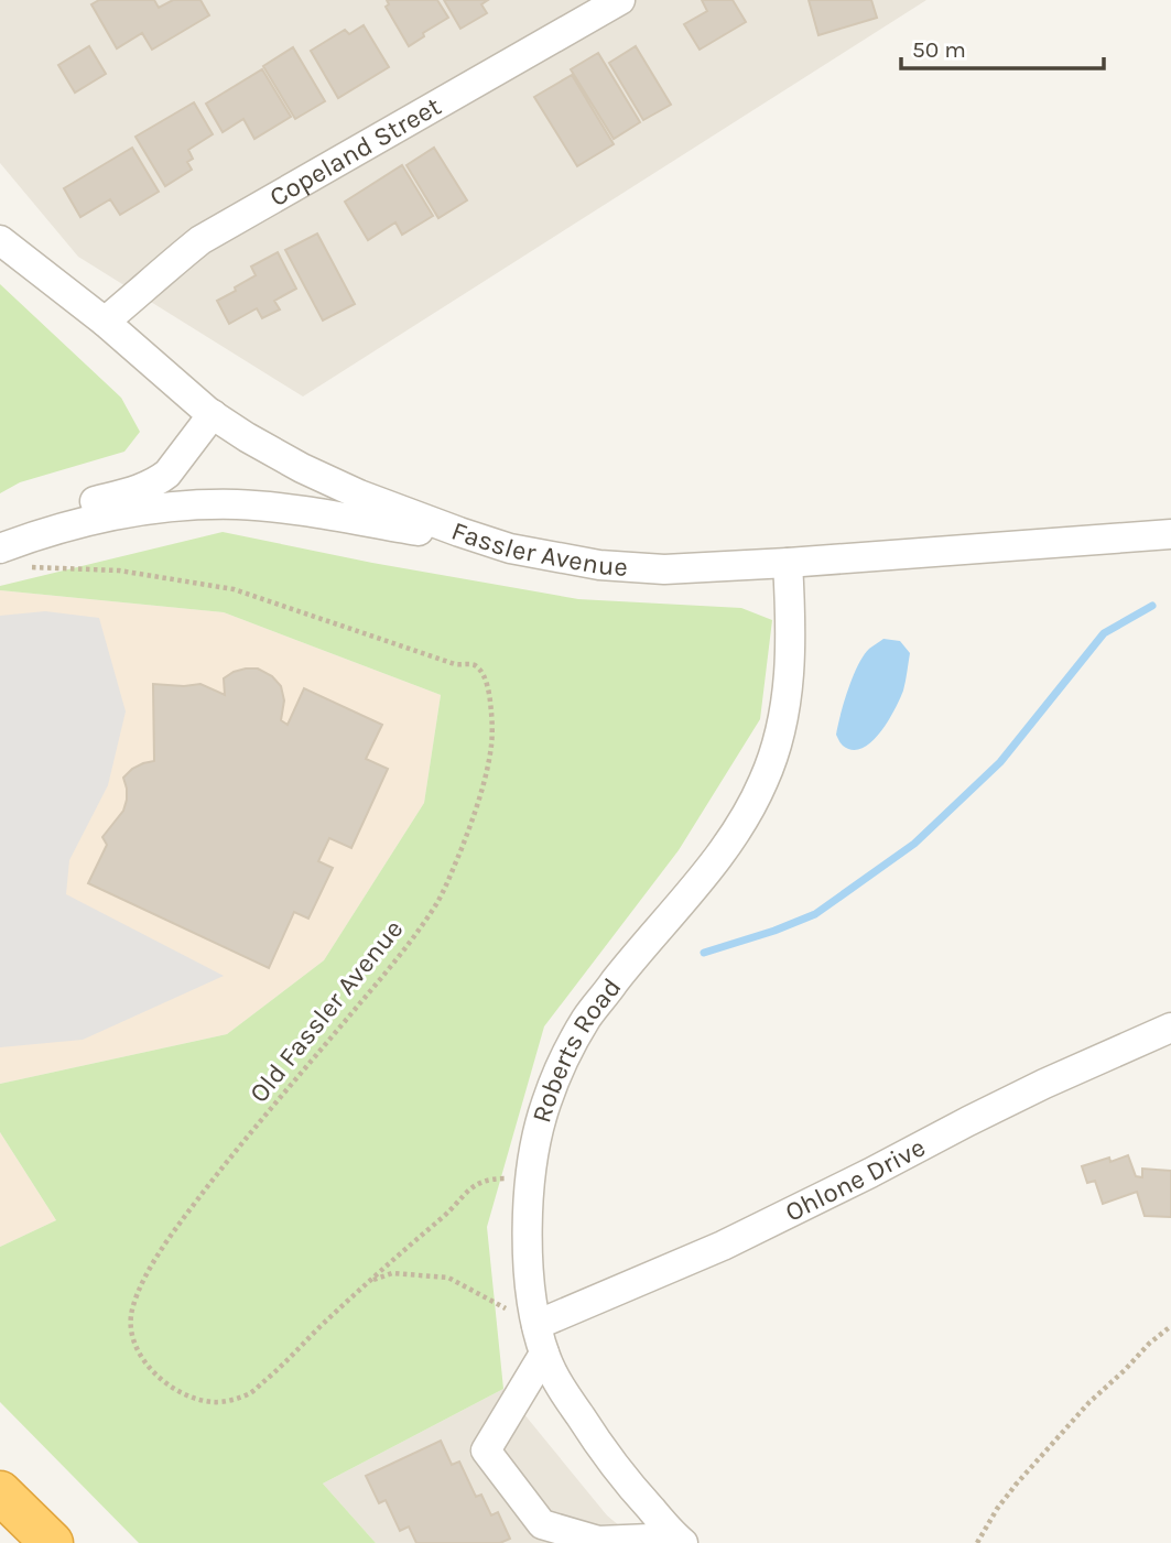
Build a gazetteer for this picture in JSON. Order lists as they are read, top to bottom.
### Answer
{
  "streets": {
    "street": [
      "Copeland Street",
      "Fassler Avenue",
      "Roberts Road",
      "Ohlone Drive"
    ],
    "path": ["Old Fassler Avenue"]
  },
  "crossings": [
    ["Copeland Street", "Fassler Avenue"],
    ["Fassler Avenue", "Roberts Road"],
    ["Old Fassler Avenue", "Roberts Road"],
    ["Roberts Road", "Ohlone Drive"]
  ],
  "scale_bar": "50 m"
}
